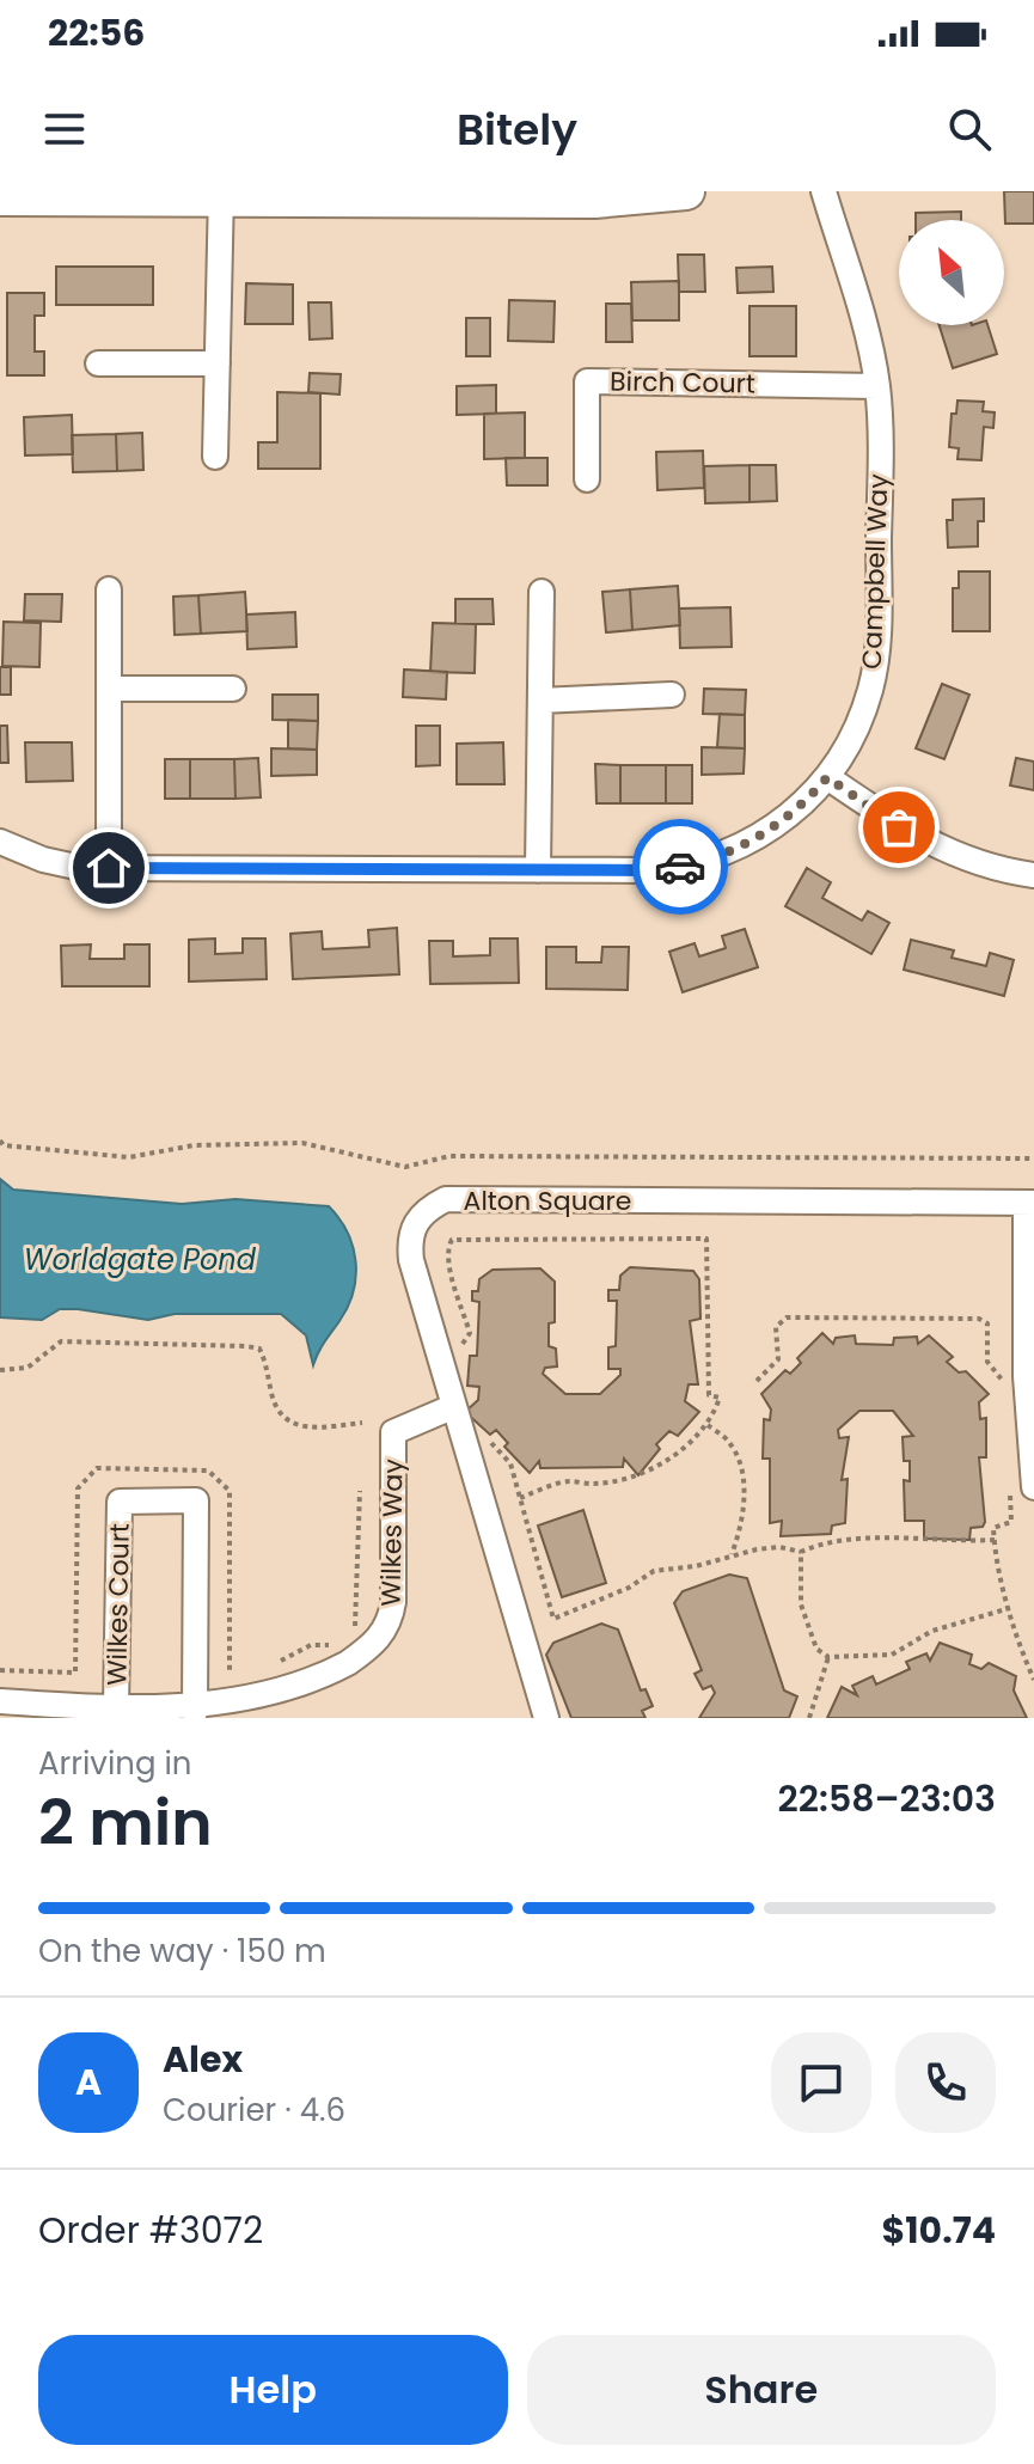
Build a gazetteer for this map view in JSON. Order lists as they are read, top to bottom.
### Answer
{
  "streets": {
    "street": [
      "Birch Court",
      "Campbell Way",
      "Alton Square",
      "Wilkes Way",
      "Wilkes Court"
    ]
  },
  "crossings": [
    ["Birch Court", "Campbell Way"],
    ["Alton Square", "Wilkes Way"],
    ["Wilkes Way", "Wilkes Court"]
  ],
  "water": ["Worldgate Pond"],
  "north": "top left",
  "page": {
    "status": "22:56",
    "header": "Bitely",
    "heading": ["2 min", "Arriving in", "22:58–23:03"],
    "panel": [
      "Alex",
      "Courier · 4.6",
      "Order #3072",
      "$10.74"
    ],
    "bar": "On the way · 150 m",
    "round": "A",
    "buttons": ["Help", "Share"]
  }
}
